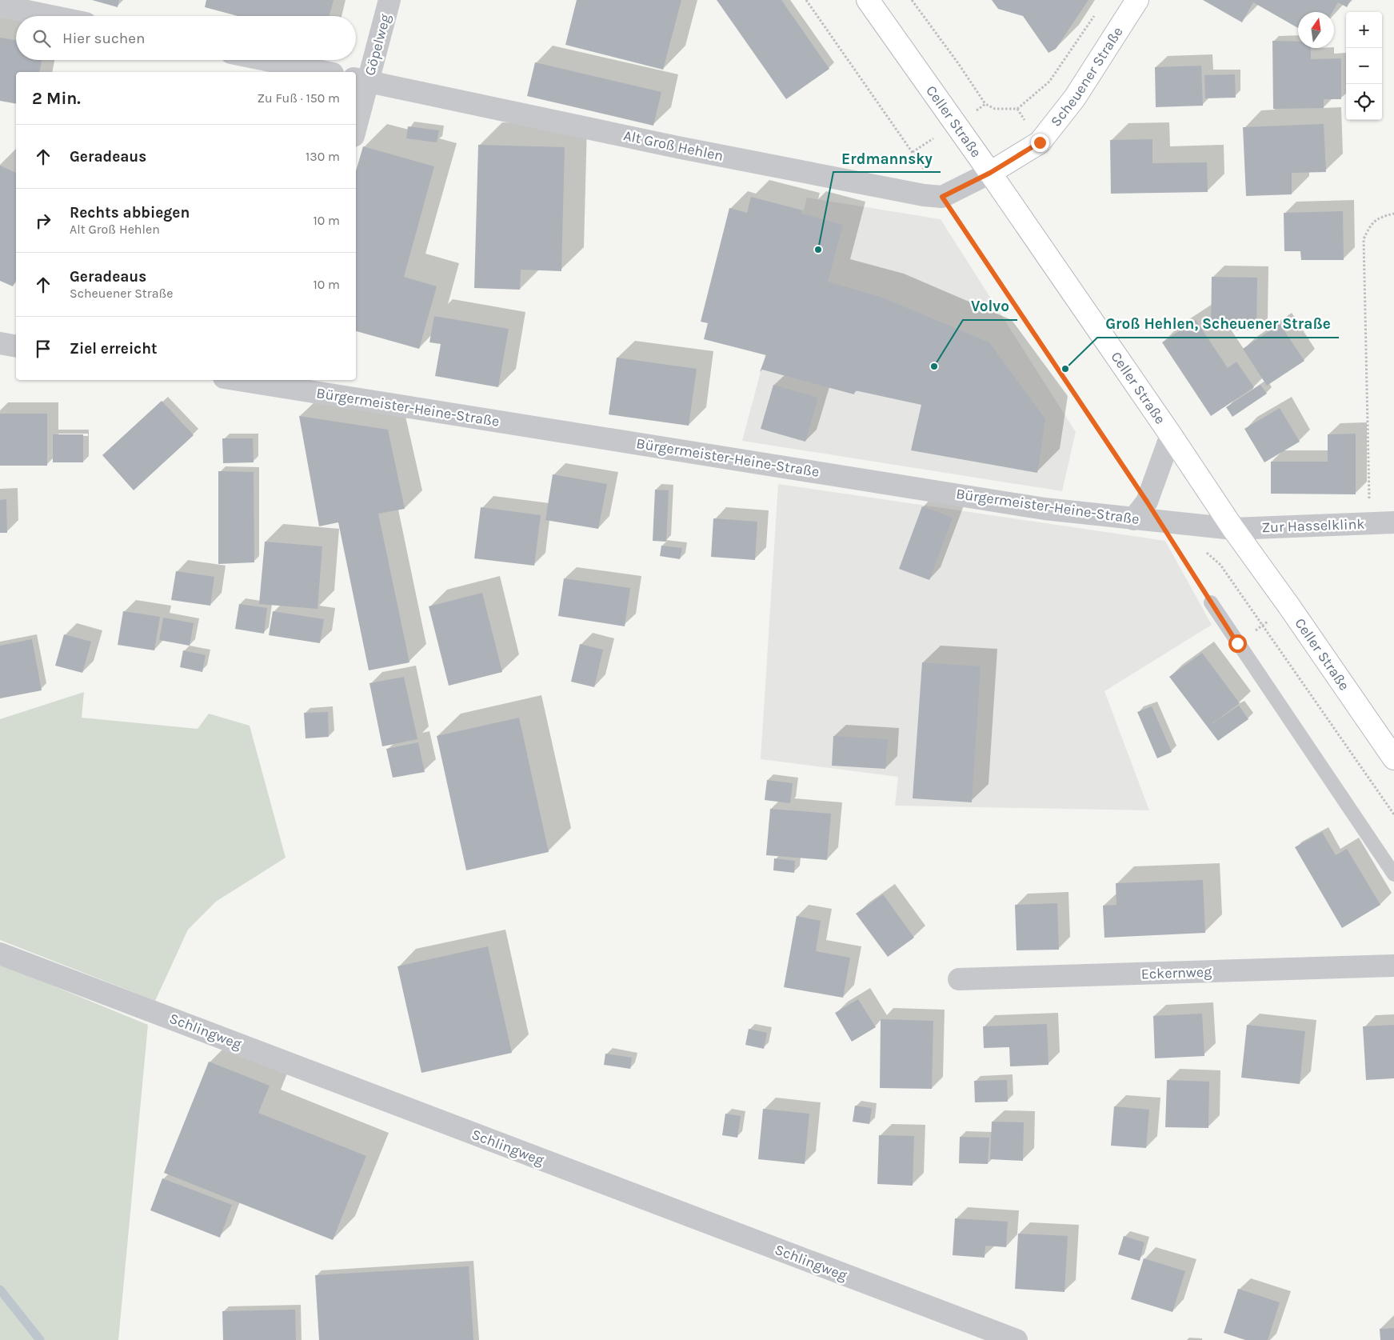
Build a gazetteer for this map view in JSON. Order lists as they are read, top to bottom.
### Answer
{
  "streets": {
    "main road": ["Scheuener Straße", "Celler Straße"],
    "street": [
      "Göpelweg",
      "Alt Groß Hehlen",
      "Bürgermeister-Heine-Straße",
      "Zur Hasselklink",
      "Eckernweg",
      "Schlingweg"
    ]
  },
  "crossings": [
    ["Göpelweg", "Alt Groß Hehlen"],
    ["Scheuener Straße", "Celler Straße"],
    ["Celler Straße", "Bürgermeister-Heine-Straße"],
    ["Celler Straße", "Zur Hasselklink"],
    ["Bürgermeister-Heine-Straße", "Zur Hasselklink"]
  ],
  "places": ["Erdmannsky", "Volvo", "Groß Hehlen, Scheuener Straße"],
  "north": "top",
  "page": {
    "map_buttons": ["+", "−"],
    "search": "Hier suchen",
    "heading": ["2 Min.", "Zu Fuß · 150 m"],
    "list": [
      ["Geradeaus", "130 m"],
      ["Rechts abbiegen", "Alt Groß Hehlen", "10 m"],
      ["Geradeaus", "Scheuener Straße", "10 m"],
      "Ziel erreicht"
    ]
  }
}
